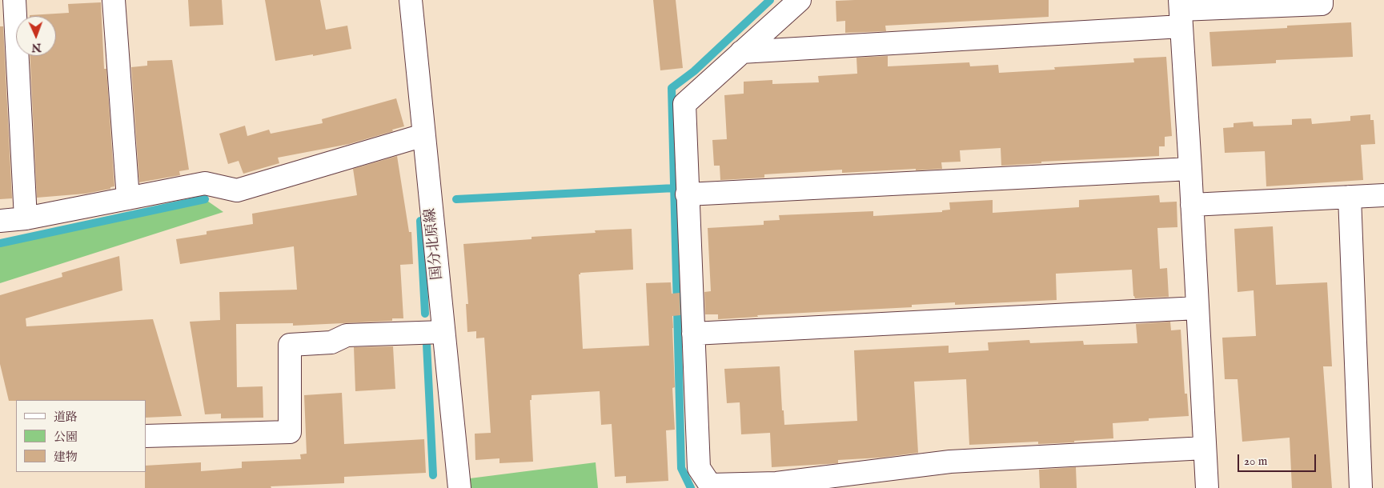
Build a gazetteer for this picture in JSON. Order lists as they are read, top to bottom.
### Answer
{
  "streets": {
    "street": ["国分北原線"]
  },
  "legend": ["道路", "公園", "建物"],
  "scale_bar": "20 m",
  "north": "bottom"
}
